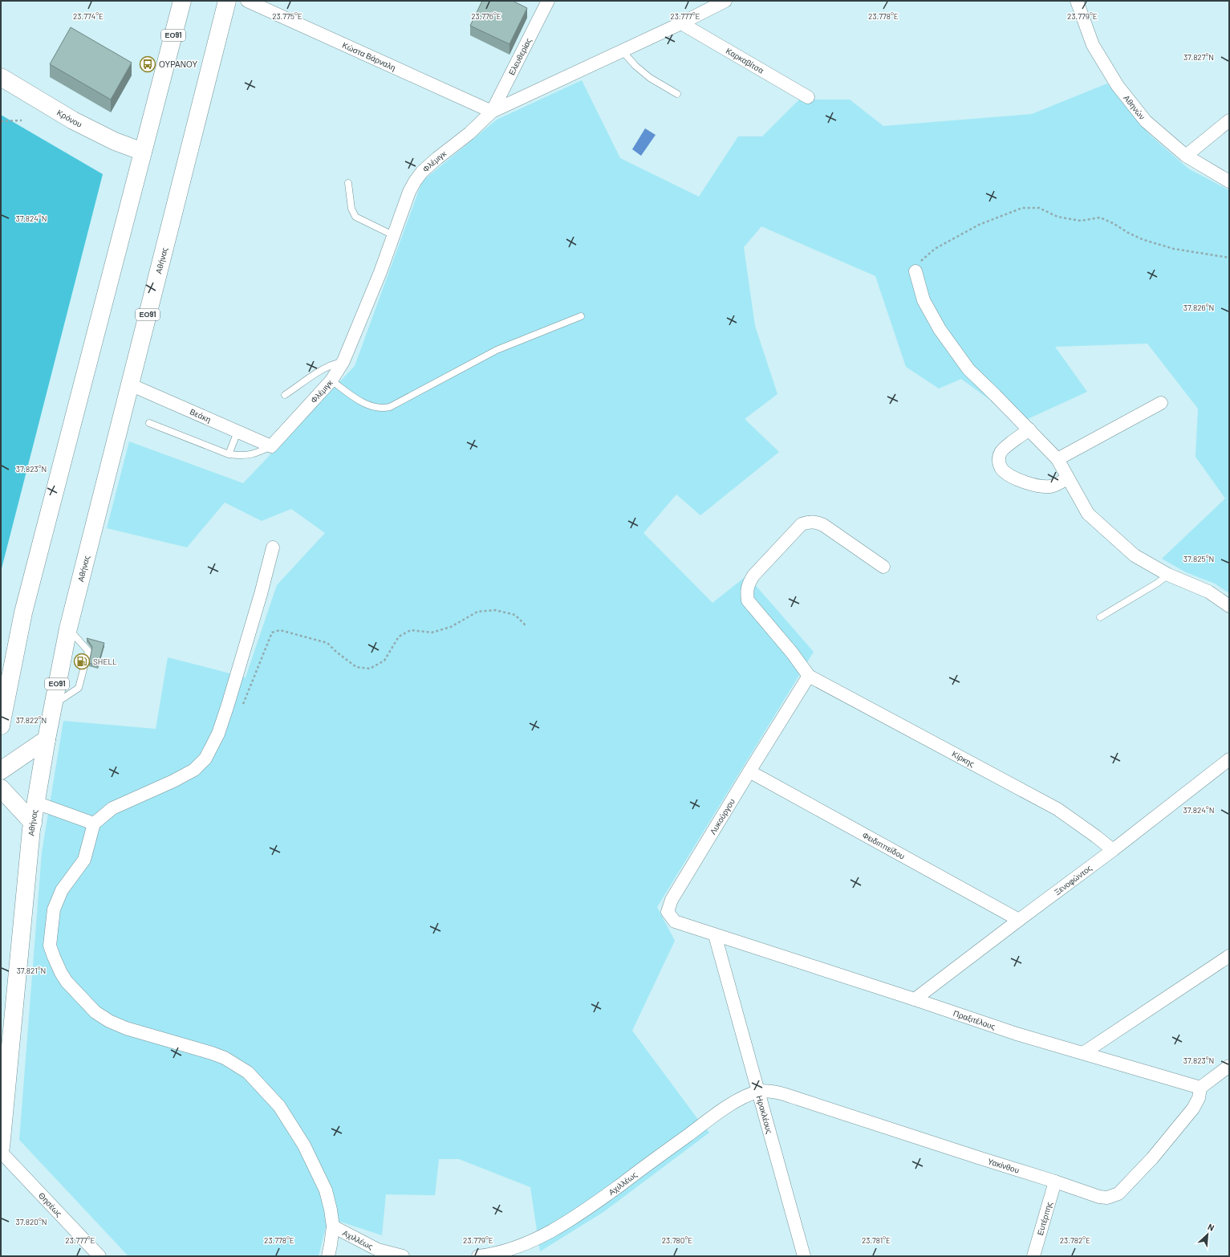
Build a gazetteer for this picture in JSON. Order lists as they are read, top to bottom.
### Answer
{
  "streets": {
    "main road": ["ΕΟ91", "Κρόνου", "Αθήνας"],
    "street": [
      "Κώστα Βάρναλη",
      "Ελευθερίας",
      "Καρκαβίτσα",
      "Αθηνών",
      "Φλέμιγκ",
      "Βεάκη",
      "Κίρκης",
      "Λυκούργου",
      "Φειδιππείδου",
      "Ξενοφώντος",
      "Πραξιτέλους",
      "Ηρακλέους",
      "Υακίνθου",
      "Αχιλλέως",
      "Θησέως",
      "Ευτέρπης"
    ]
  },
  "crossings": [
    ["ΕΟ91", "Κρόνου"],
    ["Κώστα Βάρναλη", "Ελευθερίας"],
    ["Κώστα Βάρναλη", "Φλέμιγκ"],
    ["Ελευθερίας", "Φλέμιγκ"],
    ["Καρκαβίτσα", "Φλέμιγκ"],
    ["Φλέμιγκ", "Βεάκη"],
    ["Αθήνας", "Βεάκη"],
    ["Κίρκης", "Λυκούργου"],
    ["Κίρκης", "Ξενοφώντος"],
    ["Λυκούργου", "Φειδιππείδου"],
    ["Λυκούργου", "Πραξιτέλους"],
    ["Λυκούργου", "Ηρακλέους"],
    ["Φειδιππείδου", "Ξενοφώντος"],
    ["Ξενοφώντος", "Πραξιτέλους"],
    ["Πραξιτέλους", "Ηρακλέους"],
    ["Πραξιτέλους", "Υακίνθου"],
    ["Ηρακλέους", "Υακίνθου"],
    ["Ηρακλέους", "Αχιλλέως"],
    ["Υακίνθου", "Αχιλλέως"],
    ["Υακίνθου", "Ευτέρπης"]
  ],
  "places": {
    "bus stop": ["ΟΥΡΑΝΟΥ"],
    "fuel station": ["SHELL"]
  },
  "north": "top right",
  "coordinates": [
    "23.774°E",
    "23.775°E",
    "23.776°E",
    "23.777°E",
    "23.778°E",
    "23.779°E",
    "37.827°N",
    "37.824°N",
    "37.826°N",
    "37.823°N",
    "37.825°N",
    "37.822°N",
    "37.821°N",
    "37.820°N",
    "23.780°E",
    "23.781°E",
    "23.782°E"
  ]
}
